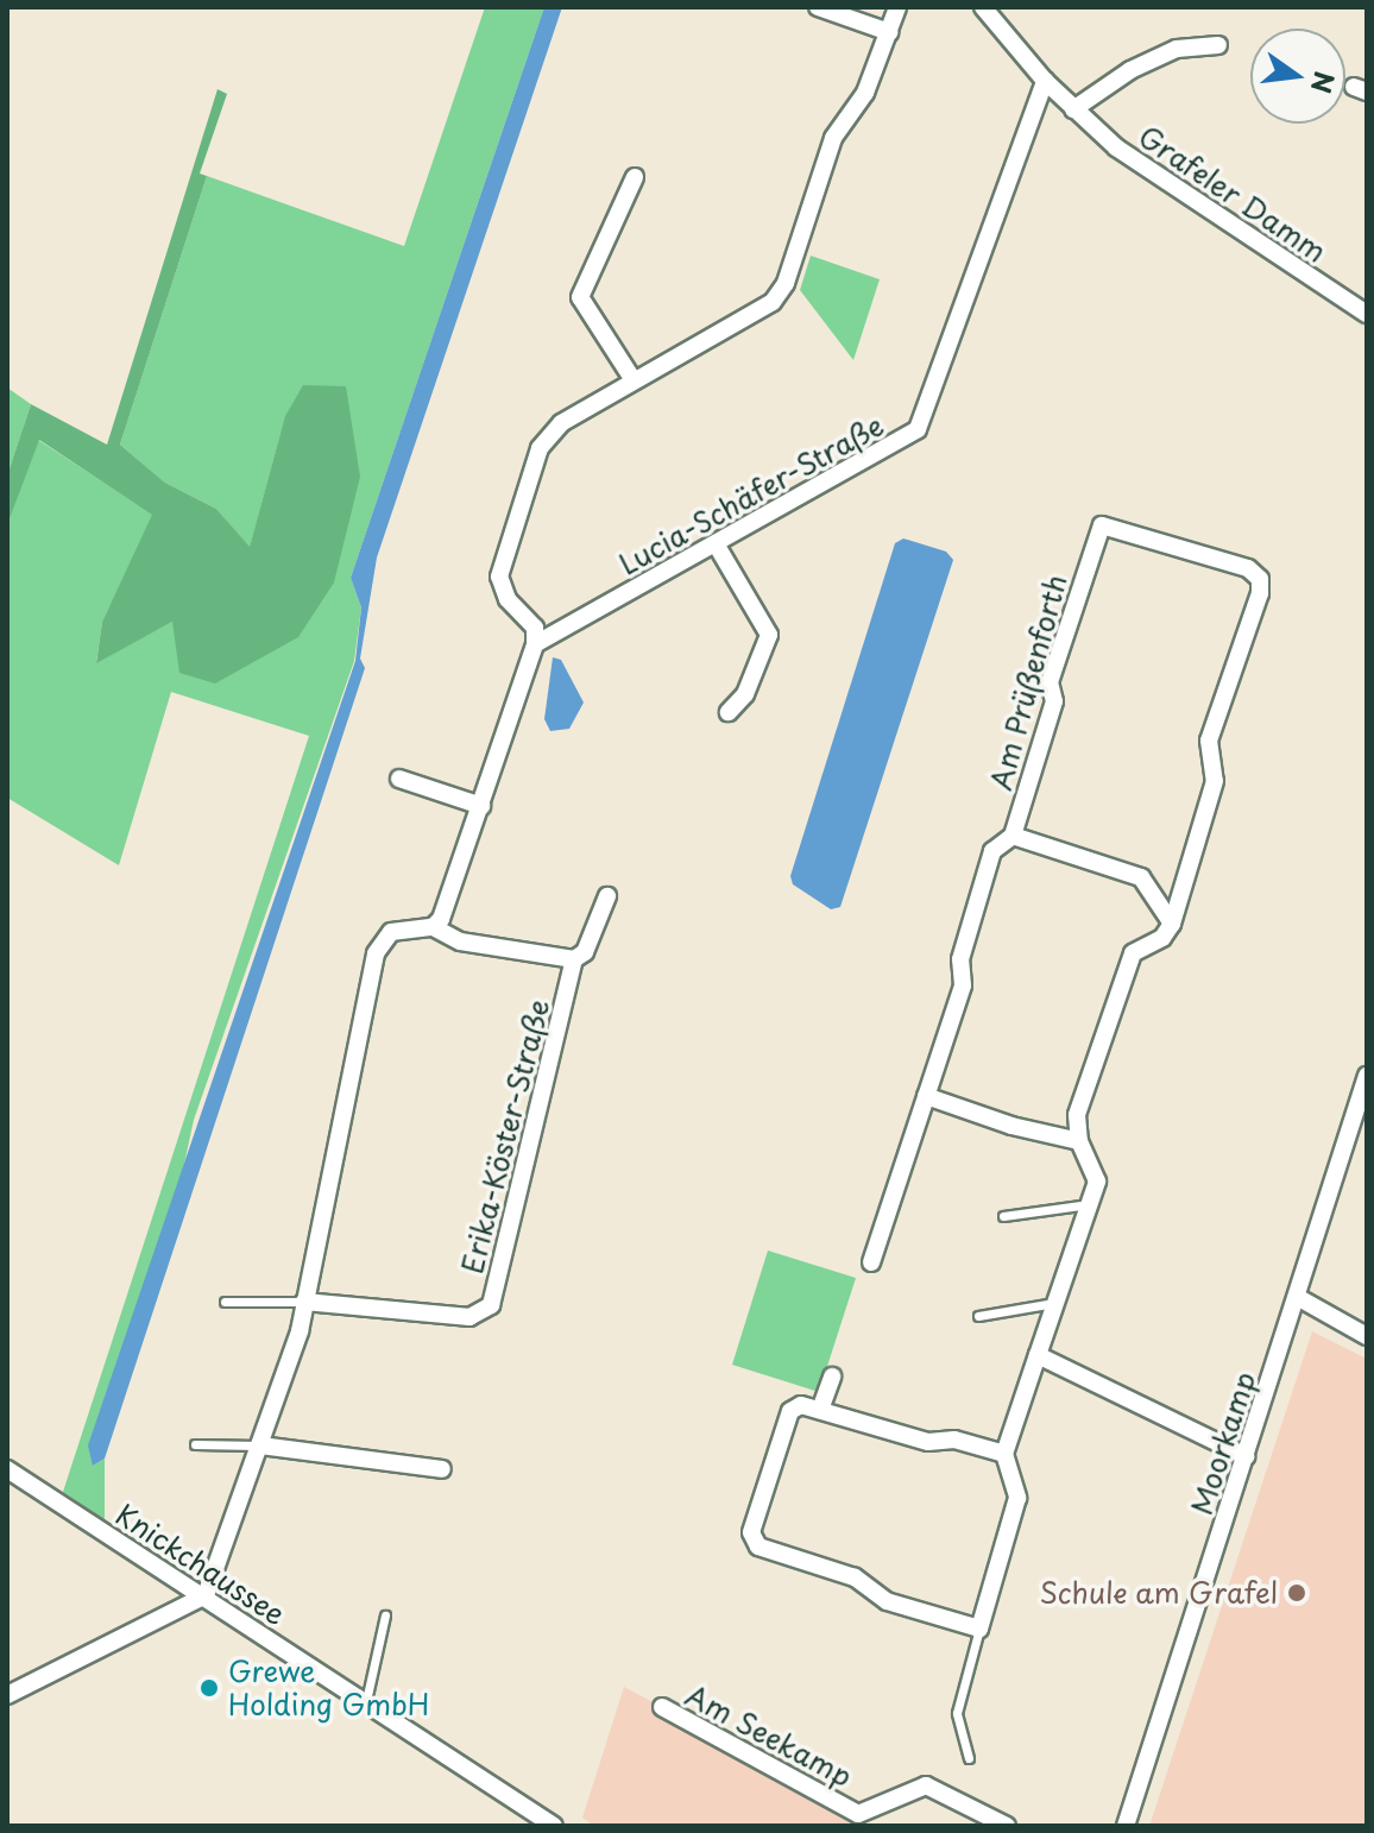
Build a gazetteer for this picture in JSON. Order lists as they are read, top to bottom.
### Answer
{
  "streets": {
    "street": [
      "Grafeler Damm",
      "Lucia-Schäfer-Straße",
      "Am Prüßenforth",
      "Erika-Köster-Straße",
      "Moorkamp",
      "Knickchaussee",
      "Am Seekamp"
    ]
  },
  "crossings": [
    ["Grafeler Damm", "Lucia-Schäfer-Straße"]
  ],
  "places": ["Schule am Grafel", "Grewe Holding GmbH"],
  "north": "right"
}
